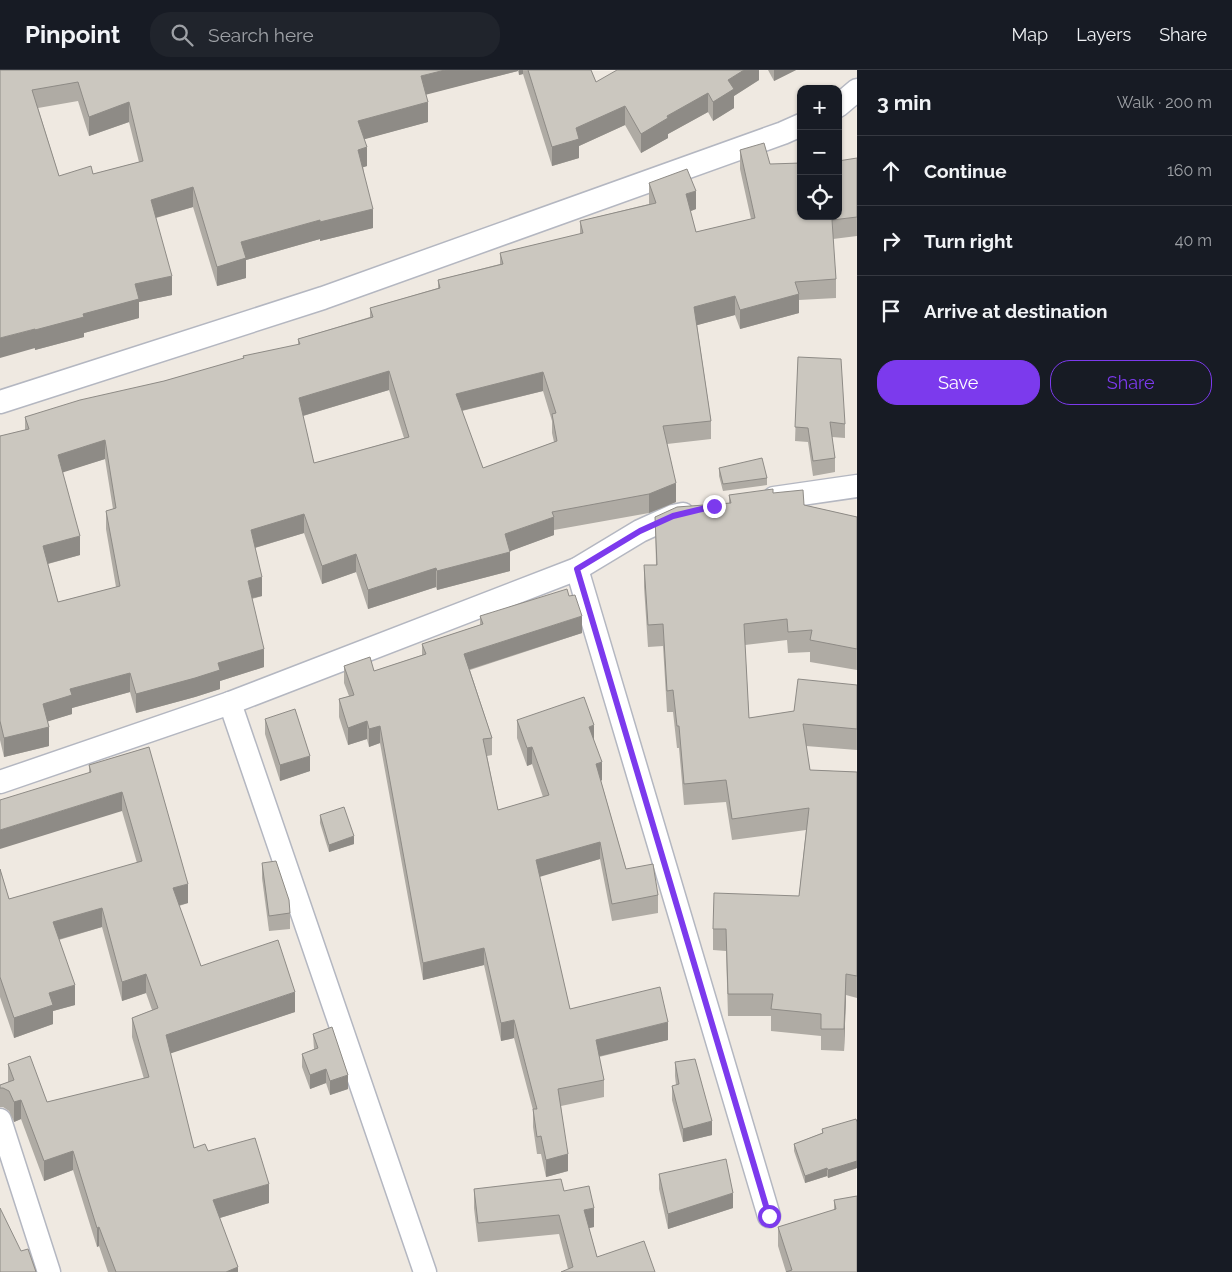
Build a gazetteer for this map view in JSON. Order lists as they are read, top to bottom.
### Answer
{
  "page": {
    "header": "Pinpoint",
    "search": "Search here",
    "nav": ["Map", "Layers", "Share"],
    "heading": ["3 min", "Walk · 200 m"],
    "map_buttons": ["+", "−"],
    "list": [
      ["Continue", "160 m"],
      ["Turn right", "40 m"],
      "Arrive at destination"
    ],
    "buttons": ["Save", "Share"]
  }
}
